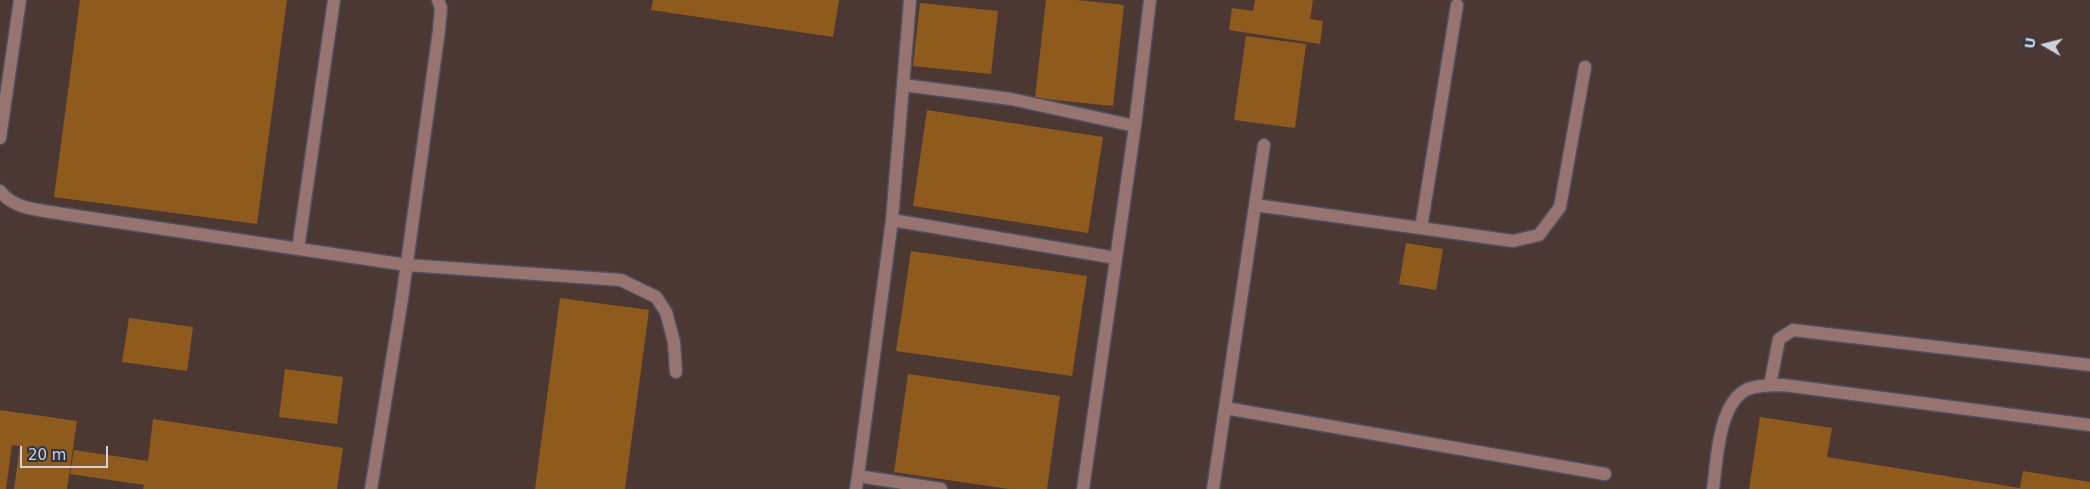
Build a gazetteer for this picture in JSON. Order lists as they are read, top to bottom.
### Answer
{
  "scale_bar": "20 m",
  "north": "left"
}
